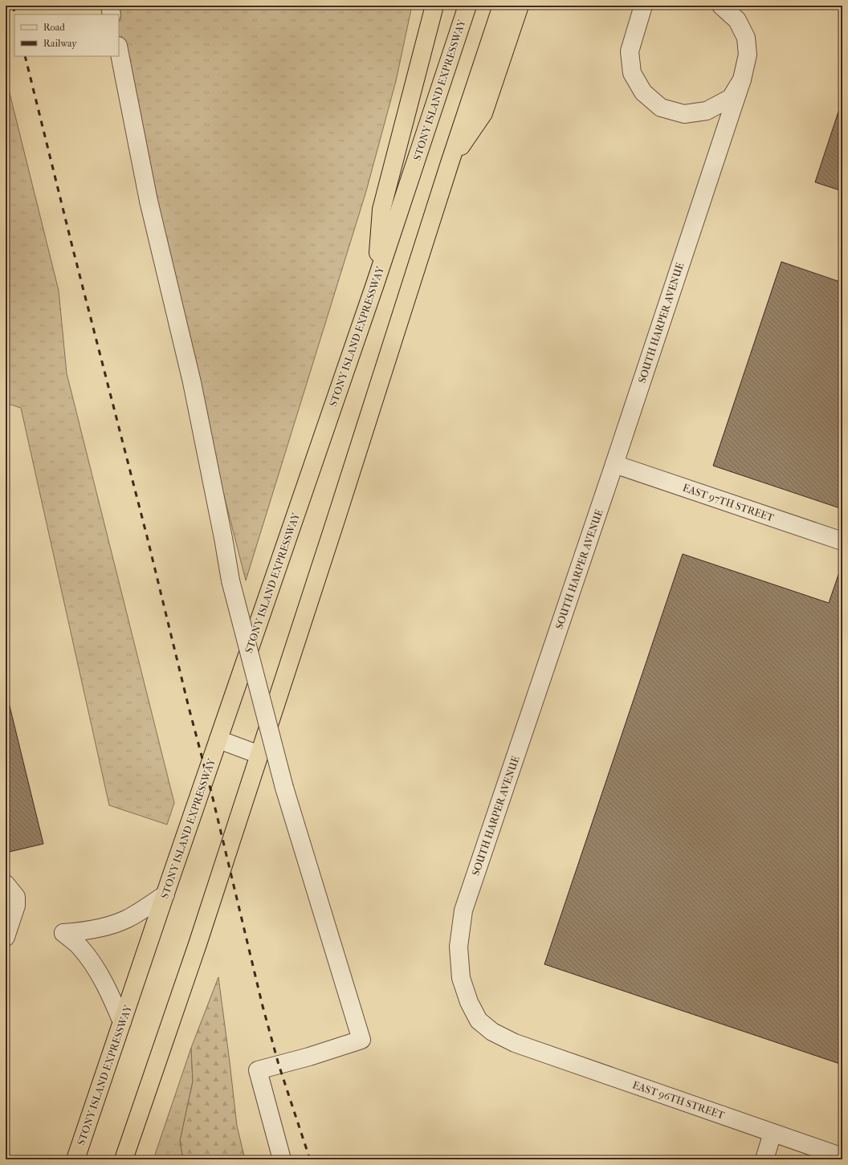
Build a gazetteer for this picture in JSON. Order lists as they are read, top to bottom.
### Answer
{
  "streets": {
    "highway": ["STONY ISLAND EXPRESSWAY"],
    "street": ["SOUTH HARPER AVENUE", "EAST 97TH STREET", "EAST 96TH STREET"]
  },
  "crossings": [
    ["SOUTH HARPER AVENUE", "EAST 97TH STREET"],
    ["SOUTH HARPER AVENUE", "EAST 96TH STREET"]
  ],
  "legend": ["Road", "Railway"]
}
